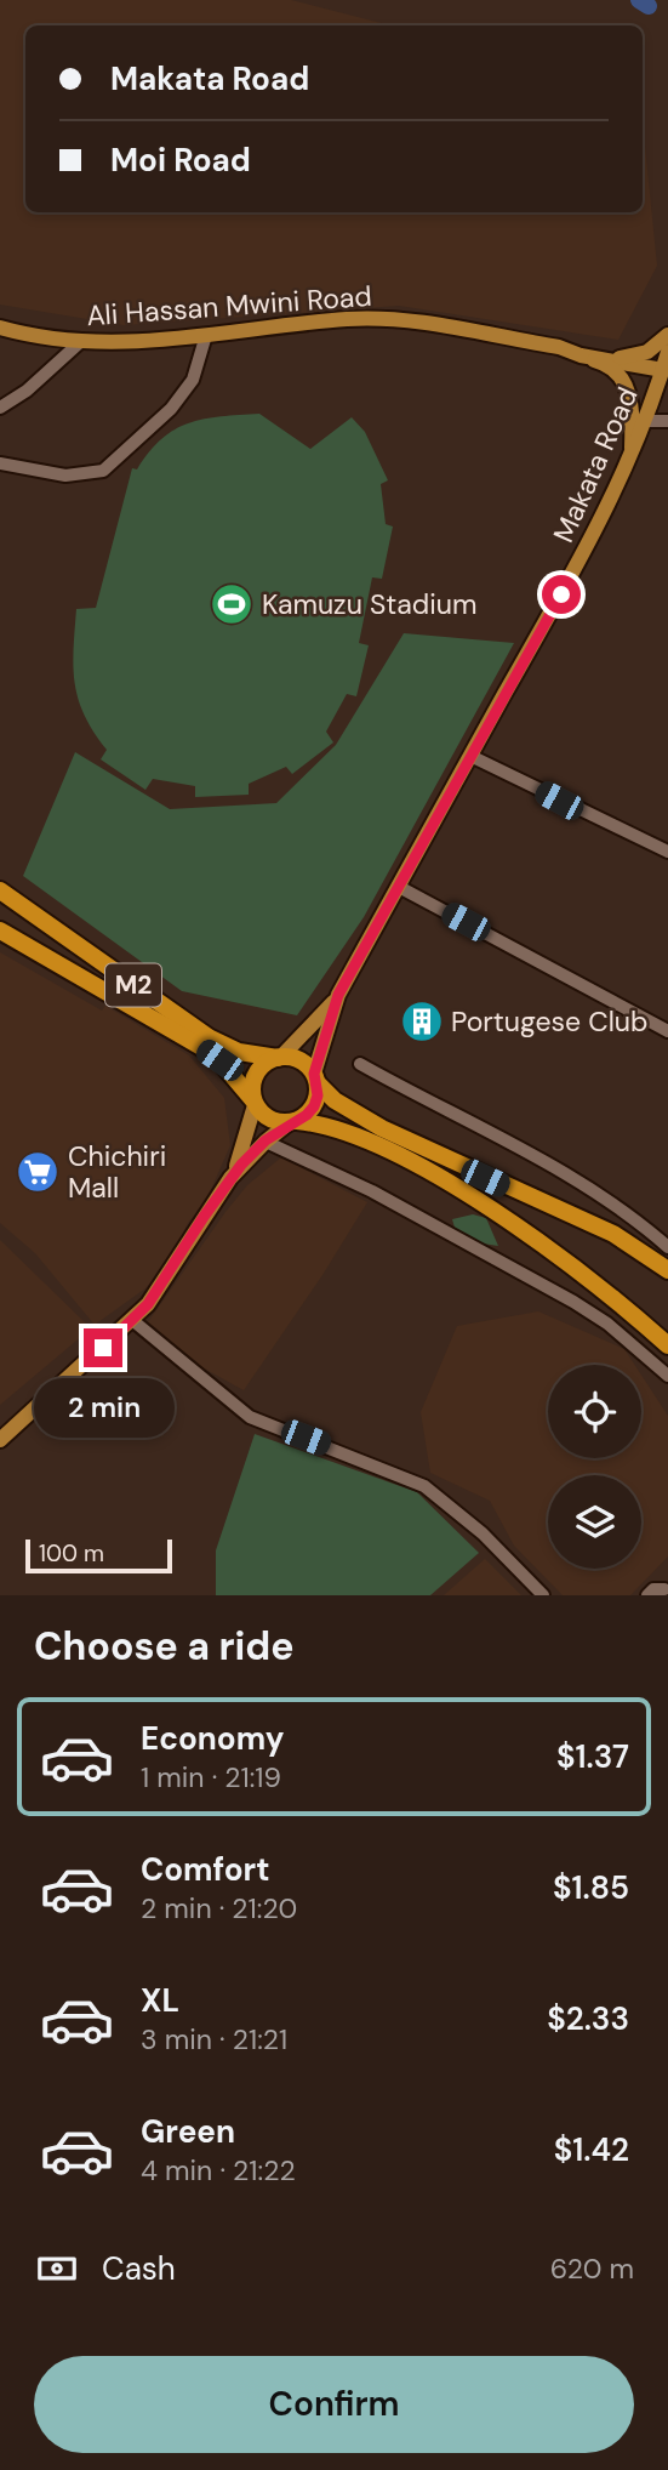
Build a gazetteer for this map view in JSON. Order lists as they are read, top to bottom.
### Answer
{
  "streets": {
    "highway": ["M2"],
    "main road": ["Ali Hassan Mwini Road", "Makata Road"]
  },
  "crossings": [
    ["Ali Hassan Mwini Road", "Makata Road"],
    ["Makata Road", "M2"]
  ],
  "places": {
    "sports": ["Kamuzu Stadium"],
    "building": ["Portugese Club"],
    "supermarket": ["Chichiri Mall"]
  },
  "scale_bar": "100 m",
  "page": {
    "banner": ["Makata Road", "Moi Road"],
    "bubble": "2 min",
    "scale": "100 m",
    "heading": "Choose a ride",
    "list": [
      {
        "name": "Economy",
        "note": "1 min · 21:19",
        "value": "$1.37"
      },
      {
        "name": "Comfort",
        "note": "2 min · 21:20",
        "value": "$1.85"
      },
      {
        "name": "XL",
        "note": "3 min · 21:21",
        "value": "$2.33"
      },
      {
        "name": "Green",
        "note": "4 min · 21:22",
        "value": "$1.42"
      }
    ],
    "pay": ["Cash", "620 m"],
    "buttons": "Confirm"
  }
}
